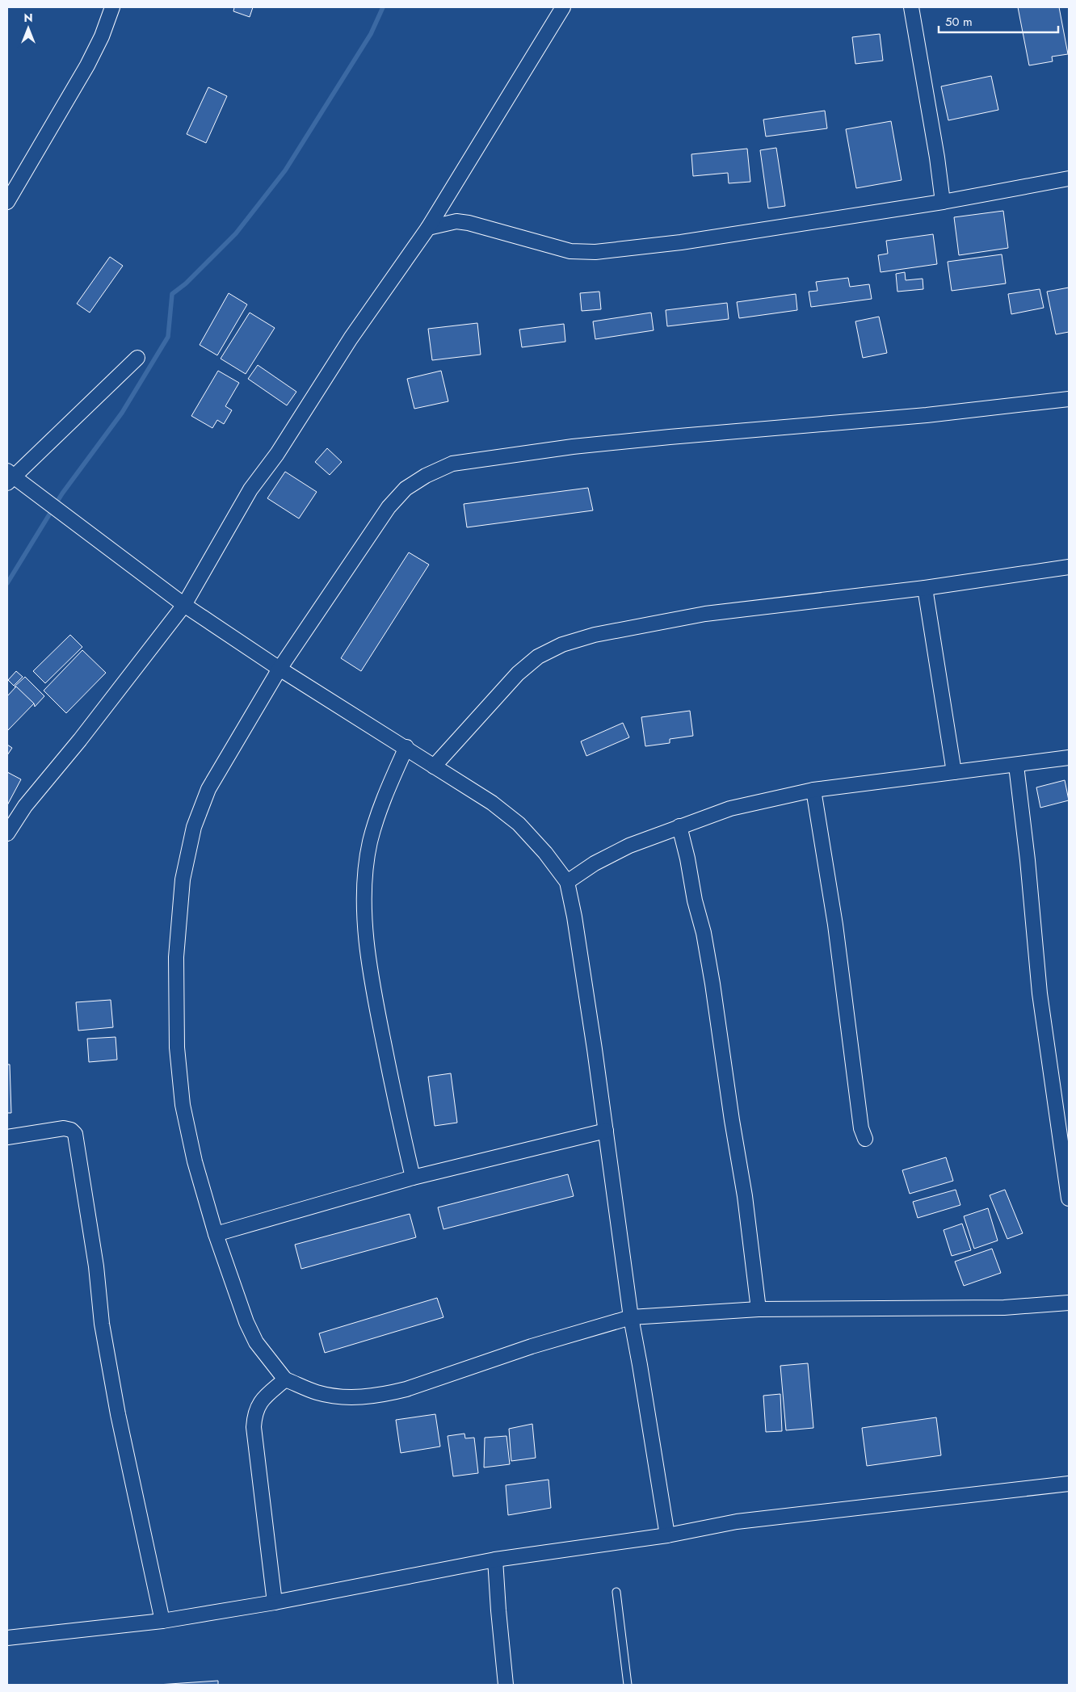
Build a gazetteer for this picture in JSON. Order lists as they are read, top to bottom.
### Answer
{
  "scale_bar": "50 m",
  "north": "top"
}
